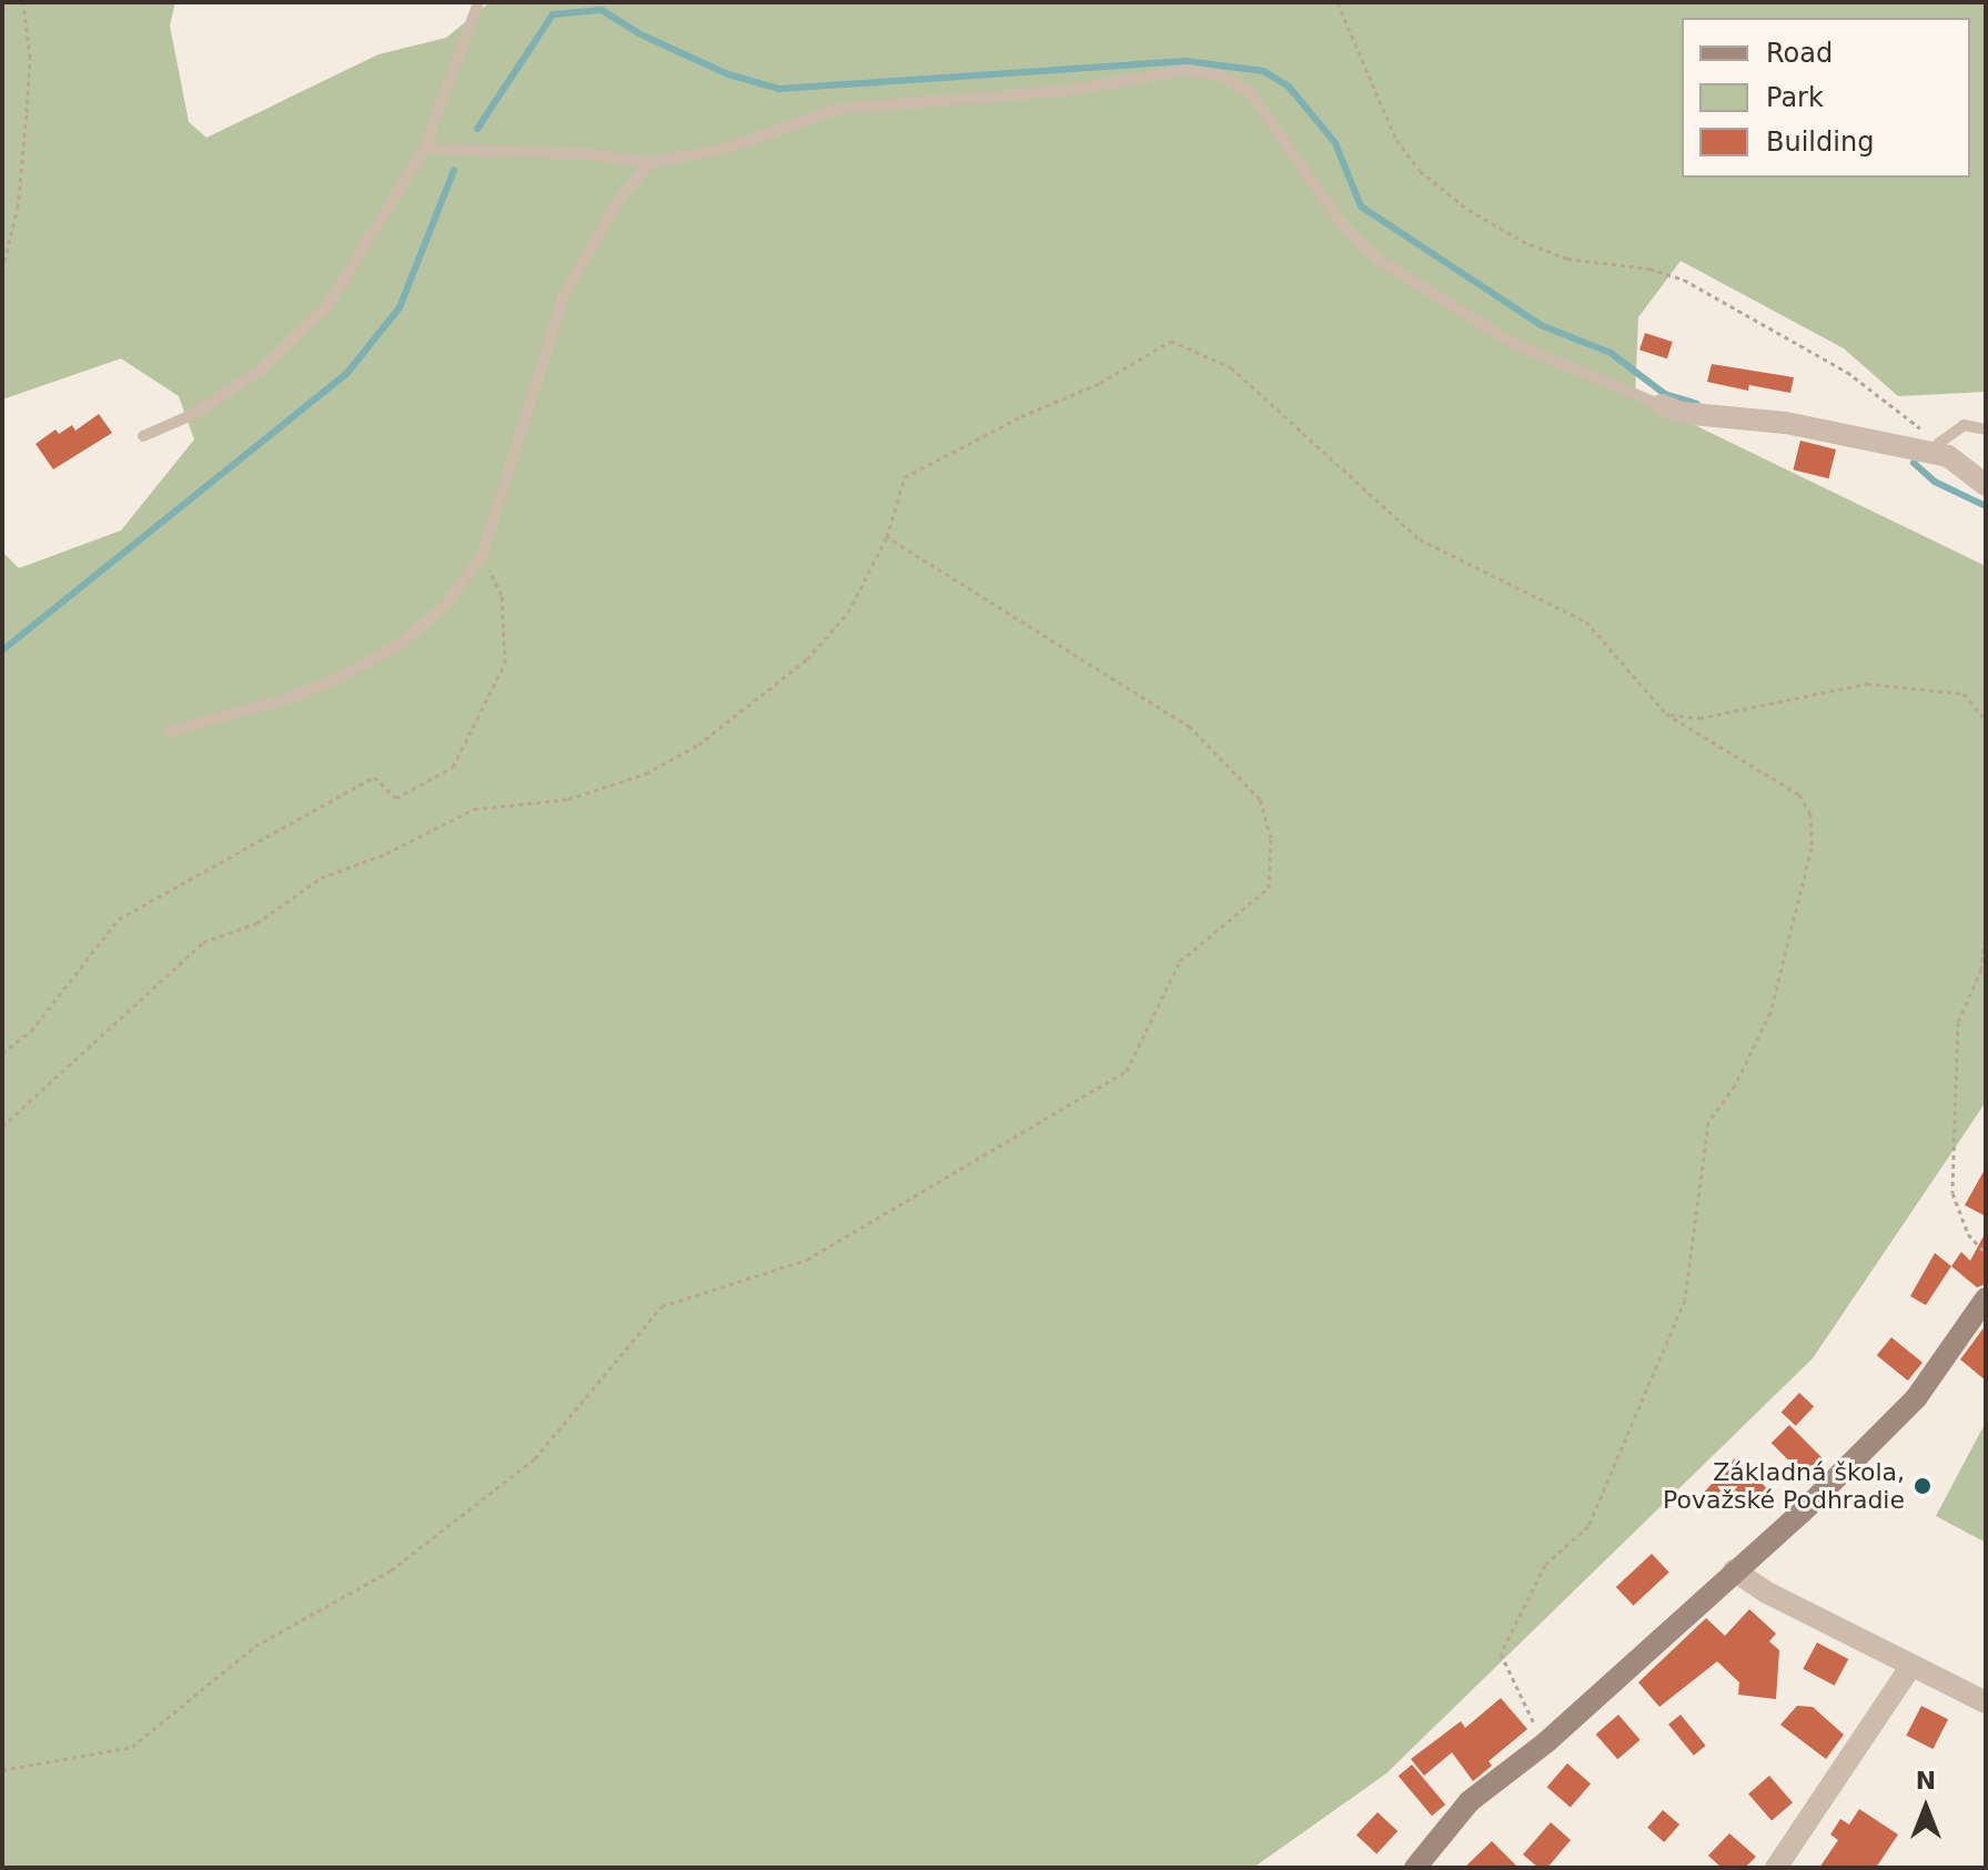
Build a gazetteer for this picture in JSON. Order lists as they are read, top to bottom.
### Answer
{
  "places": ["Základná škola, Považské Podhradie"],
  "legend": ["Road", "Park", "Building"],
  "north": "top"
}
